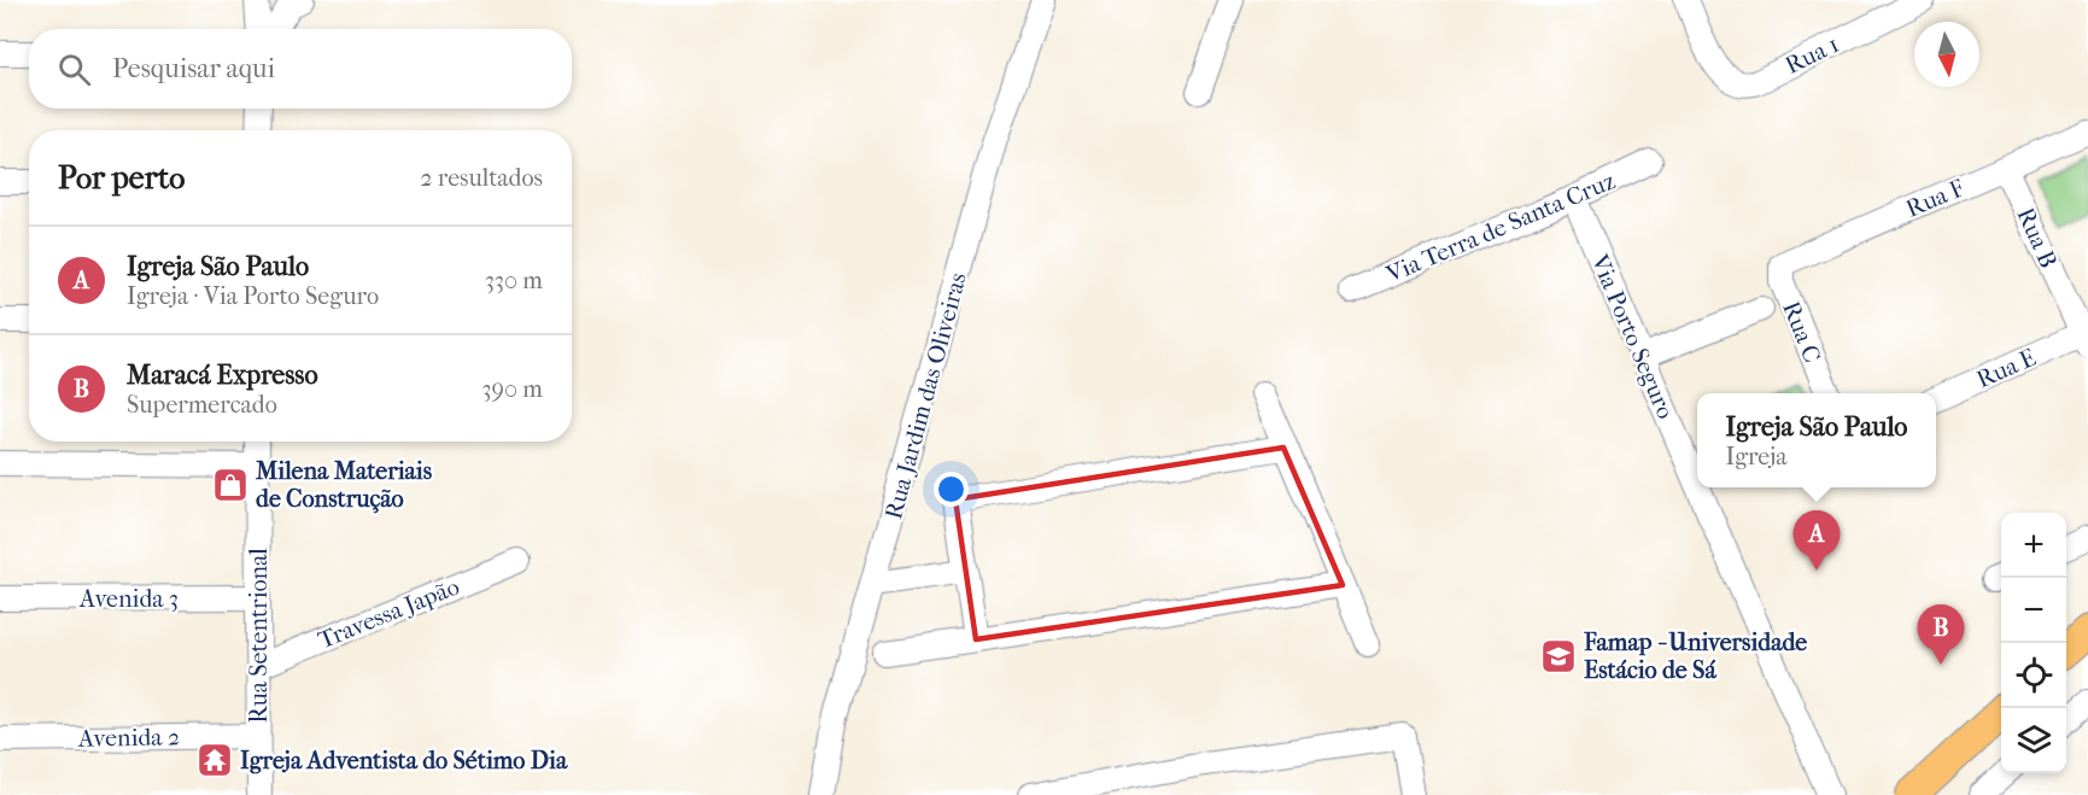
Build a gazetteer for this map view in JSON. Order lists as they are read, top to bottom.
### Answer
{
  "streets": {
    "street": [
      "Rua 1",
      "Rua F",
      "Via Terra de Santa Cruz",
      "Rua B",
      "Rua C",
      "Via Porto Seguro",
      "Rua E",
      "Rua Jardim das Oliveiras",
      "Avenida 3",
      "Travessa Japão",
      "Rua Setentrional",
      "Avenida 2"
    ]
  },
  "crossings": [
    ["Rua F", "Rua B"],
    ["Rua F", "Rua C"],
    ["Via Terra de Santa Cruz", "Via Porto Seguro"],
    ["Rua B", "Rua E"],
    ["Avenida 3", "Rua Setentrional"],
    ["Travessa Japão", "Rua Setentrional"],
    ["Rua Setentrional", "Avenida 2"]
  ],
  "places": {
    "shop": ["Milena Materiais de Construção"],
    "school or university": ["Famap - Universidade Estácio de Sá"],
    "temple": ["Igreja Adventista do Sétimo Dia"]
  },
  "north": "bottom",
  "page": {
    "search": "Pesquisar aqui",
    "heading": ["Por perto", "2 resultados"],
    "list": [
      {
        "mark": "A",
        "name": "Igreja São Paulo",
        "note": "Igreja · Via Porto Seguro",
        "value": "330 m"
      },
      {
        "mark": "B",
        "name": "Maracá Expresso",
        "note": "Supermercado",
        "value": "390 m"
      }
    ],
    "popup": ["Igreja São Paulo", "Igreja"],
    "pins": ["A", "B"],
    "map_buttons": ["+", "−"]
  }
}
